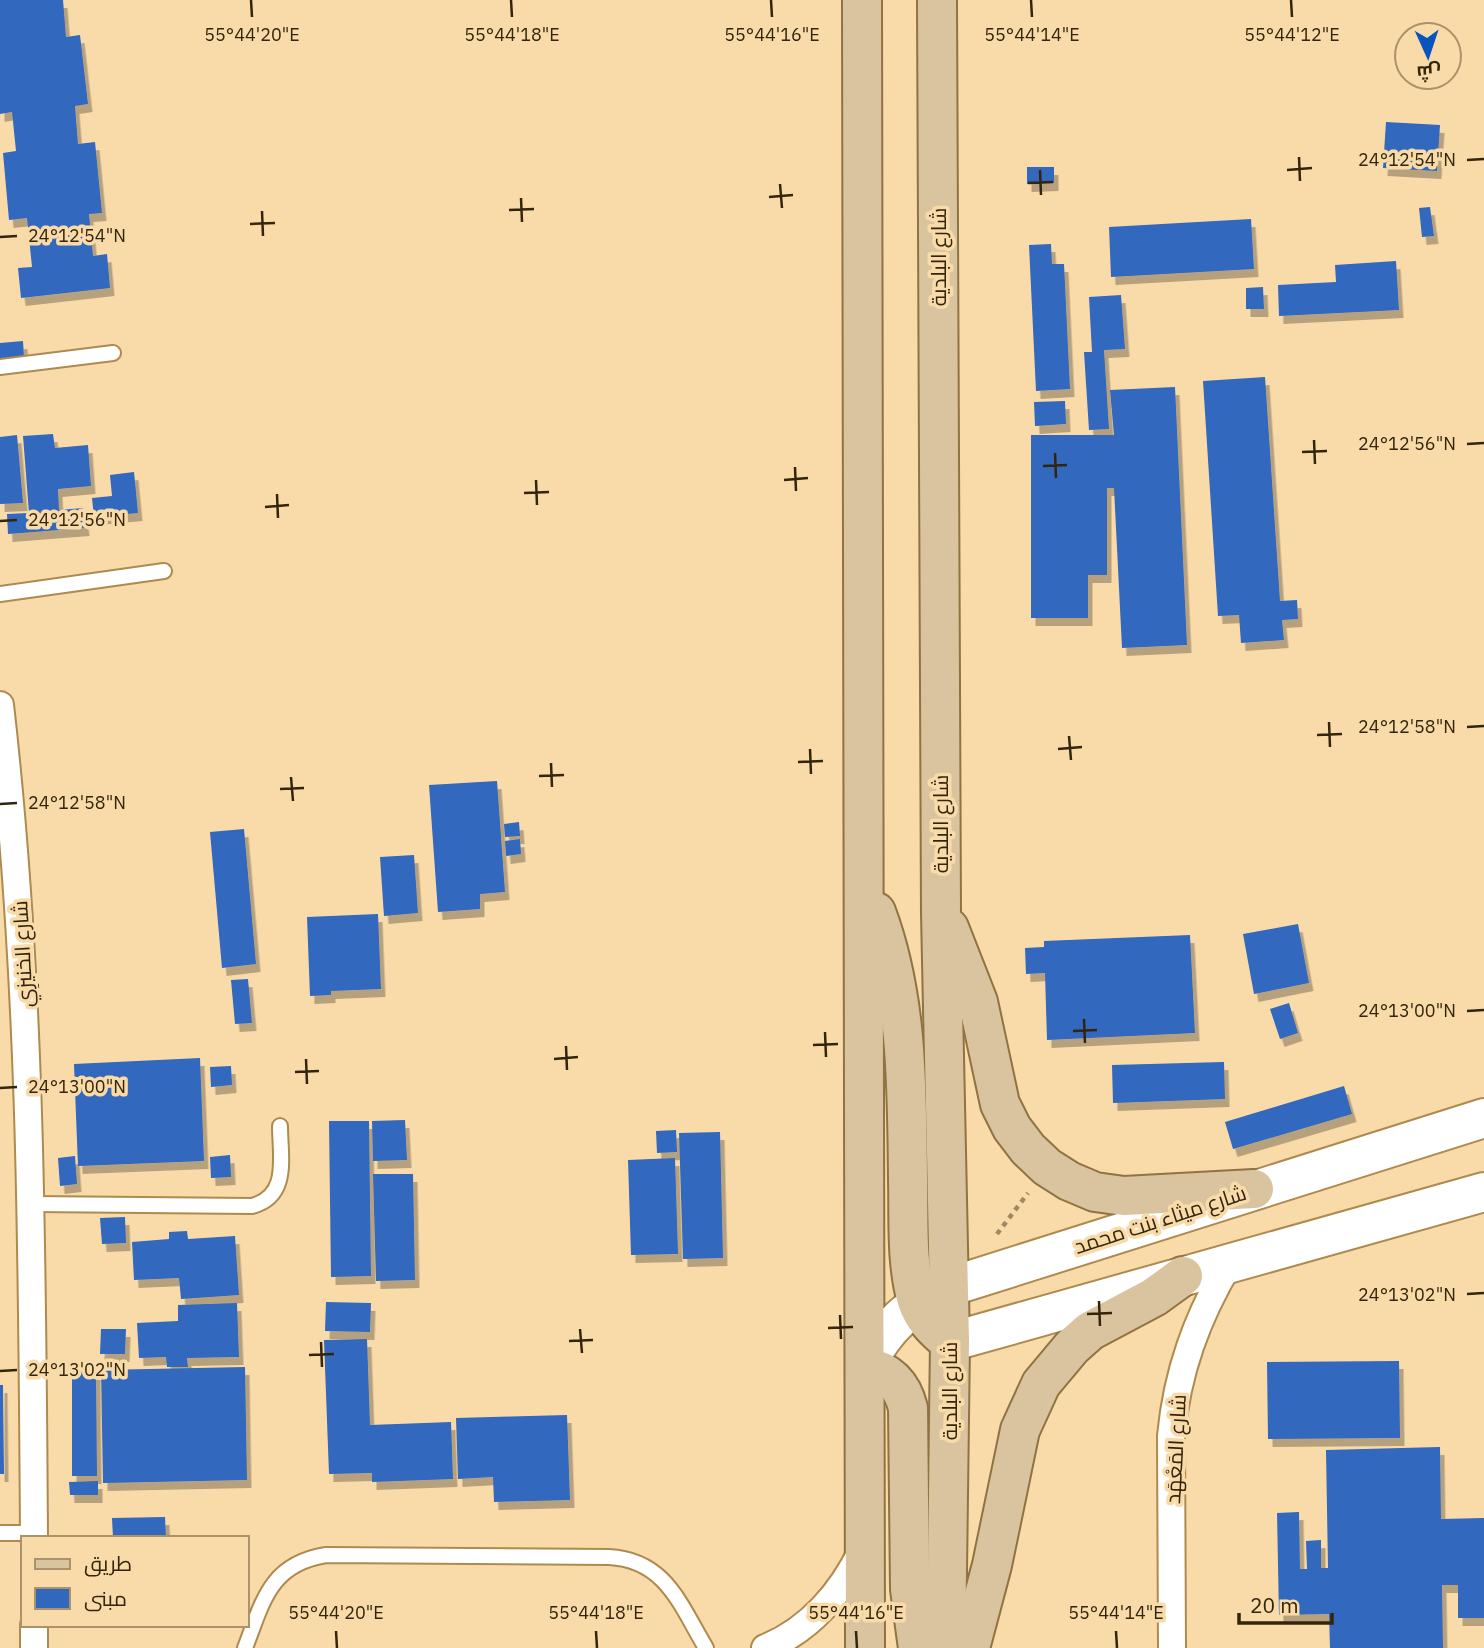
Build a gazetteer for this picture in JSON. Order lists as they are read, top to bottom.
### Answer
{
  "streets": {
    "main road": ["شارع البلدية", "شارع ميثاء بنت محمد"],
    "street": ["شارع الخنيزِي", "شارع المَعْهَد"]
  },
  "crossings": [
    ["شارع البلدية", "شارع ميثاء بنت محمد"]
  ],
  "legend": ["طريق", "مبنى"],
  "scale_bar": "20 m",
  "north": "bottom",
  "coordinates": [
    "55°44'20\"E",
    "55°44'18\"E",
    "55°44'16\"E",
    "55°44'14\"E",
    "55°44'12\"E",
    "24°12'54\"N",
    "24°12'56\"N",
    "24°12'58\"N",
    "24°13'00\"N",
    "24°13'02\"N"
  ]
}
